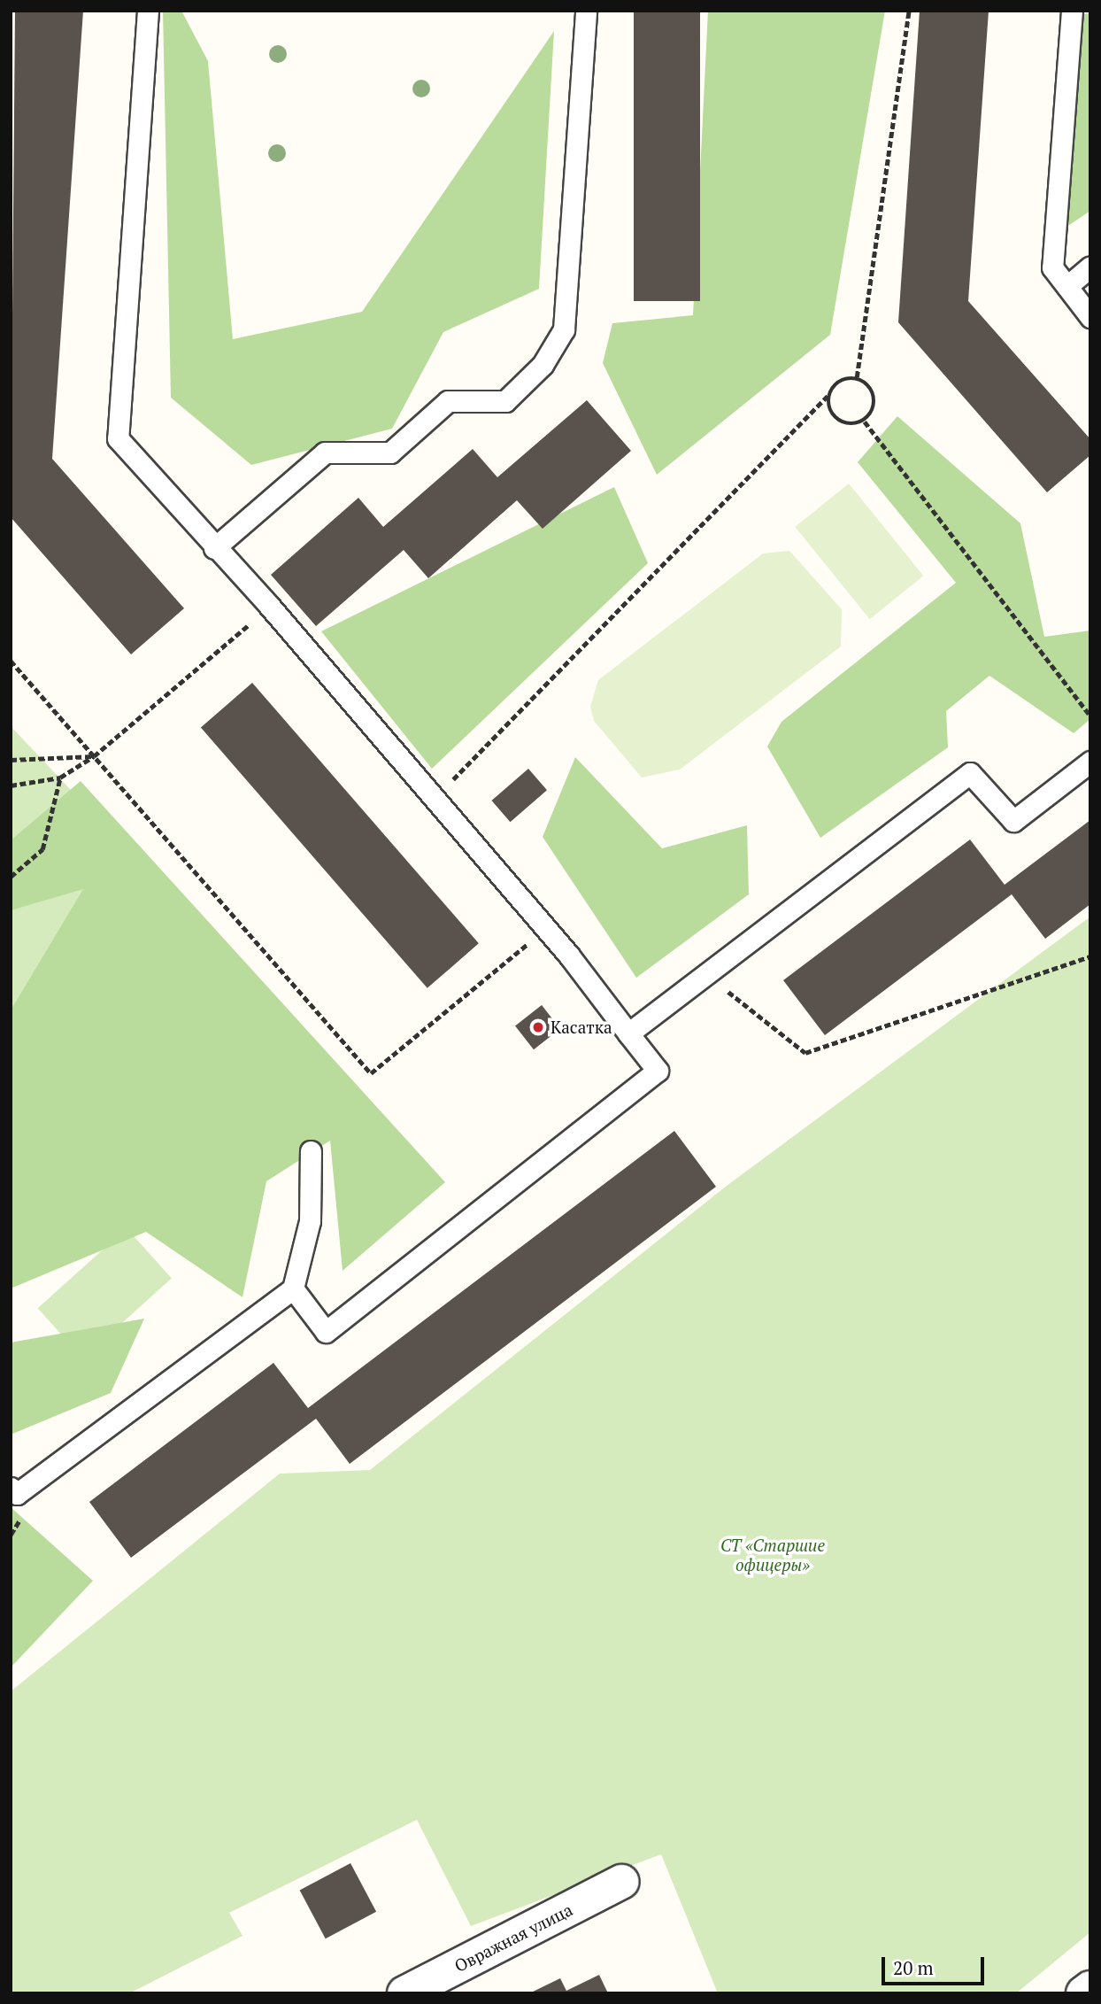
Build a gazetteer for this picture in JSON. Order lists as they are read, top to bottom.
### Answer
{
  "streets": {
    "street": ["Овражная улица"]
  },
  "parks": ["СТ «Старшие офицеры»"],
  "places": ["Касатка"],
  "scale_bar": "20 m"
}
